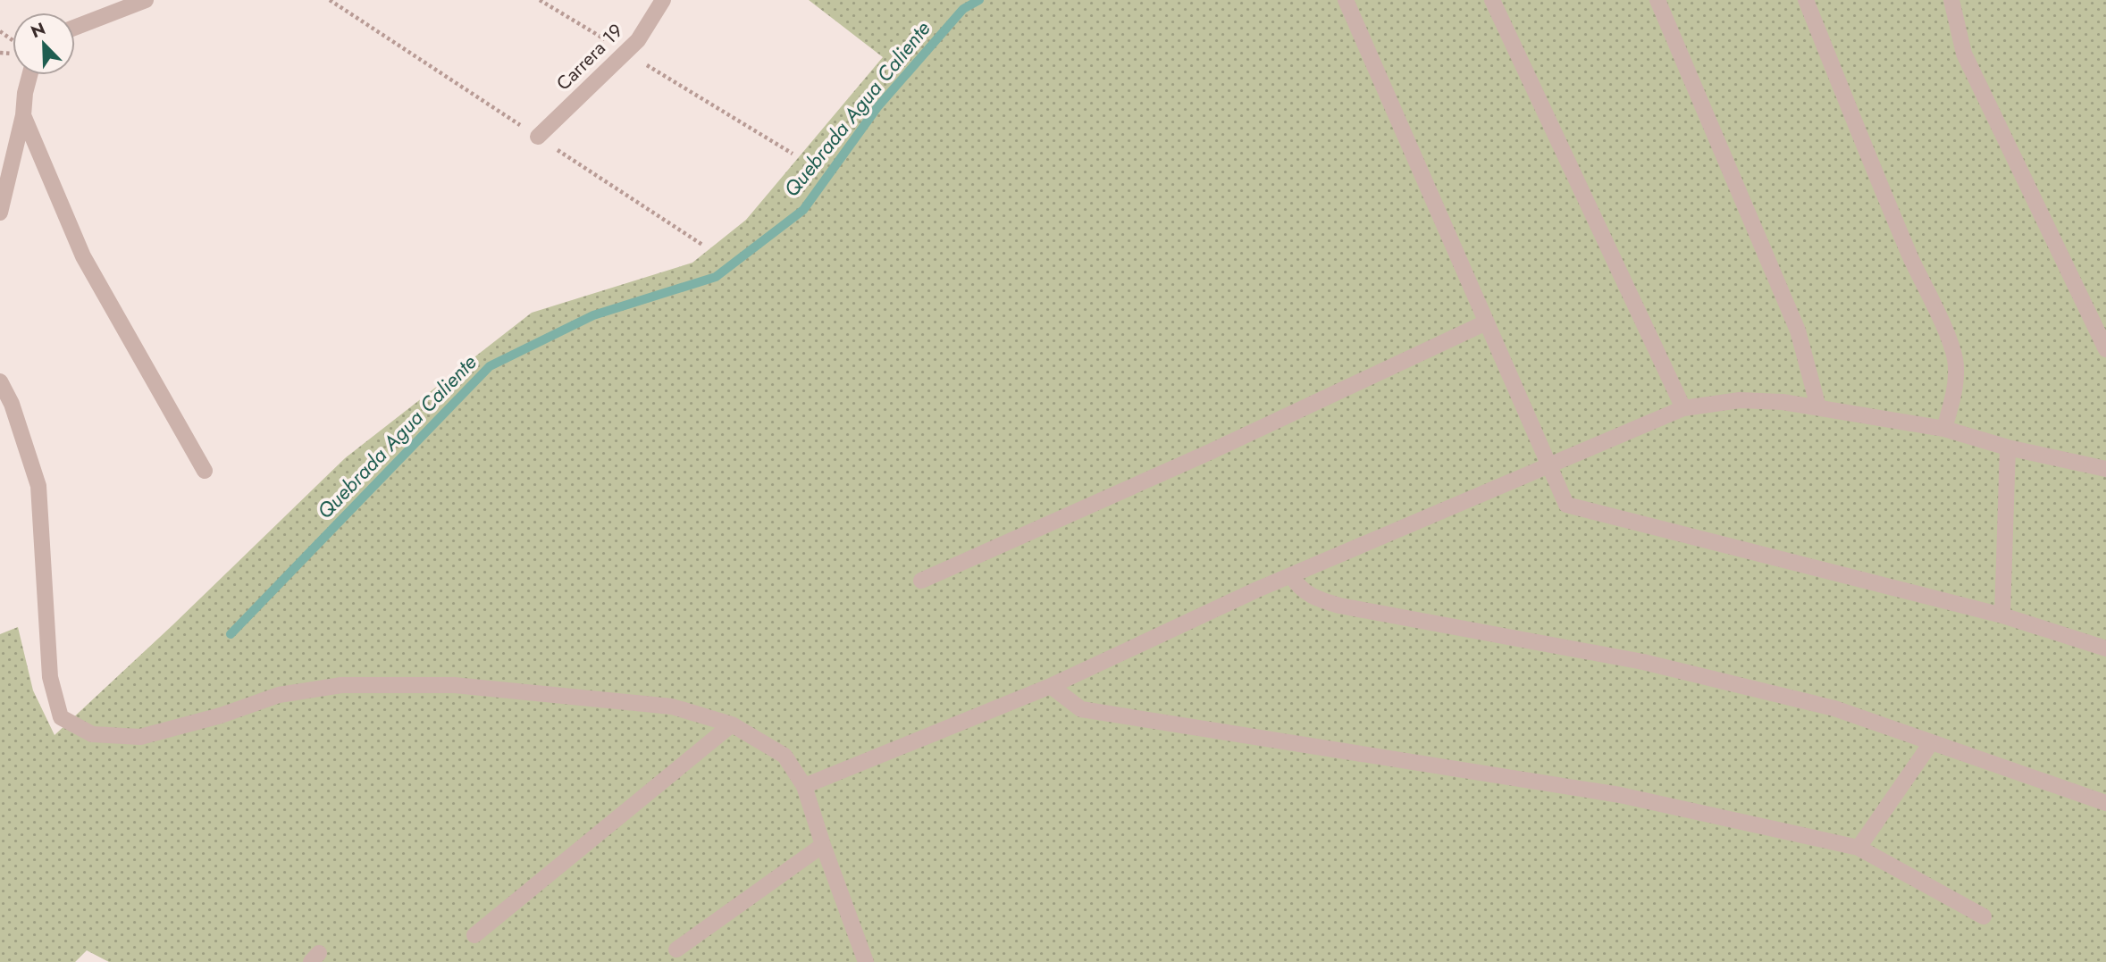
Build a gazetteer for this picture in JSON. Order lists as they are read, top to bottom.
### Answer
{
  "streets": {
    "street": ["Carrera 19"]
  },
  "water": ["Quebrada Agua Caliente"],
  "north": "top left"
}
